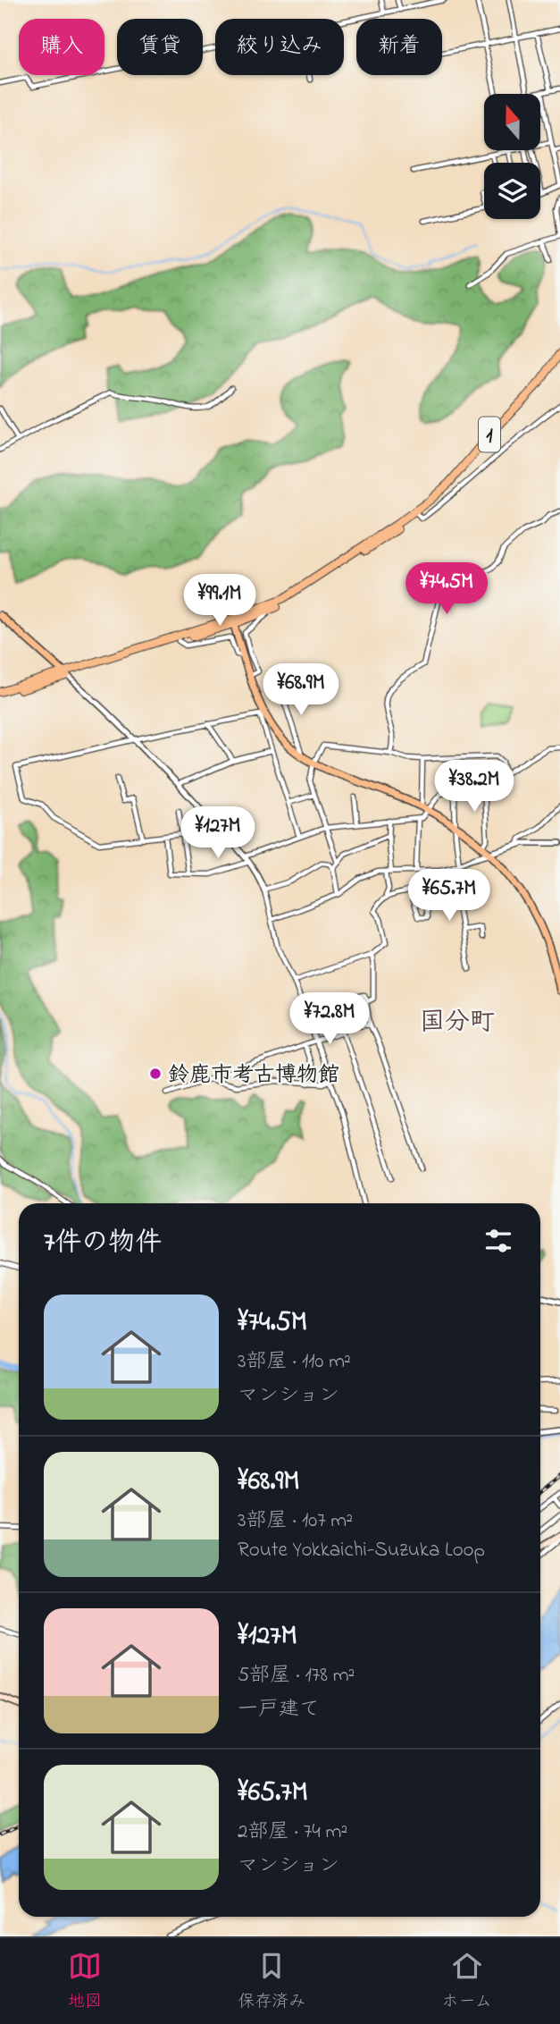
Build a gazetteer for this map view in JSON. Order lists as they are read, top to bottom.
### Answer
{
  "streets": {
    "highway": ["1"]
  },
  "districts": ["国分町"],
  "places": ["鈴鹿市考古博物館"],
  "north": "top",
  "page": {
    "chip": [
      "購入",
      "賃貸",
      "絞り込み",
      "新着"
    ],
    "price": [
      "¥74.5M",
      "¥99.1M",
      "¥68.9M",
      "¥38.2M",
      "¥127M",
      "¥65.7M",
      "¥72.8M"
    ],
    "heading": "7件の物件",
    "list": [
      {
        "name": "¥74.5M",
        "note": "3部屋 · 110 m² · マンション"
      },
      {
        "name": "¥68.9M",
        "note": "3部屋 · 107 m² · Route Yokkaichi-Suzuka Loop"
      },
      {
        "name": "¥127M",
        "note": "5部屋 · 178 m² · 一戸建て"
      },
      {
        "name": "¥65.7M",
        "note": "2部屋 · 74 m² · マンション"
      }
    ],
    "tabs": ["地図", "保存済み", "ホーム"]
  }
}
